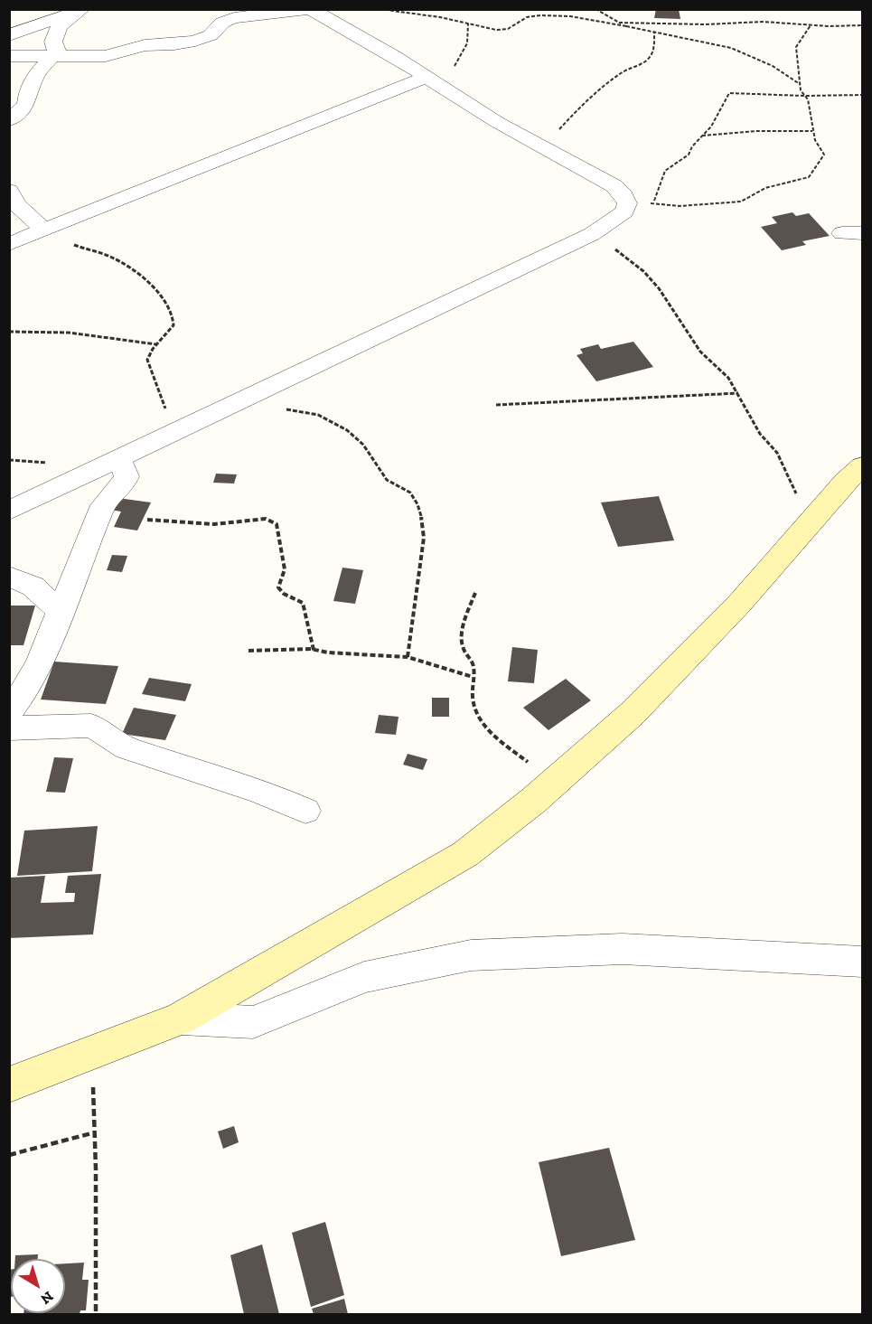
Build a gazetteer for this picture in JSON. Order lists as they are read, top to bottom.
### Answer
{
  "north": "bottom right"
}
